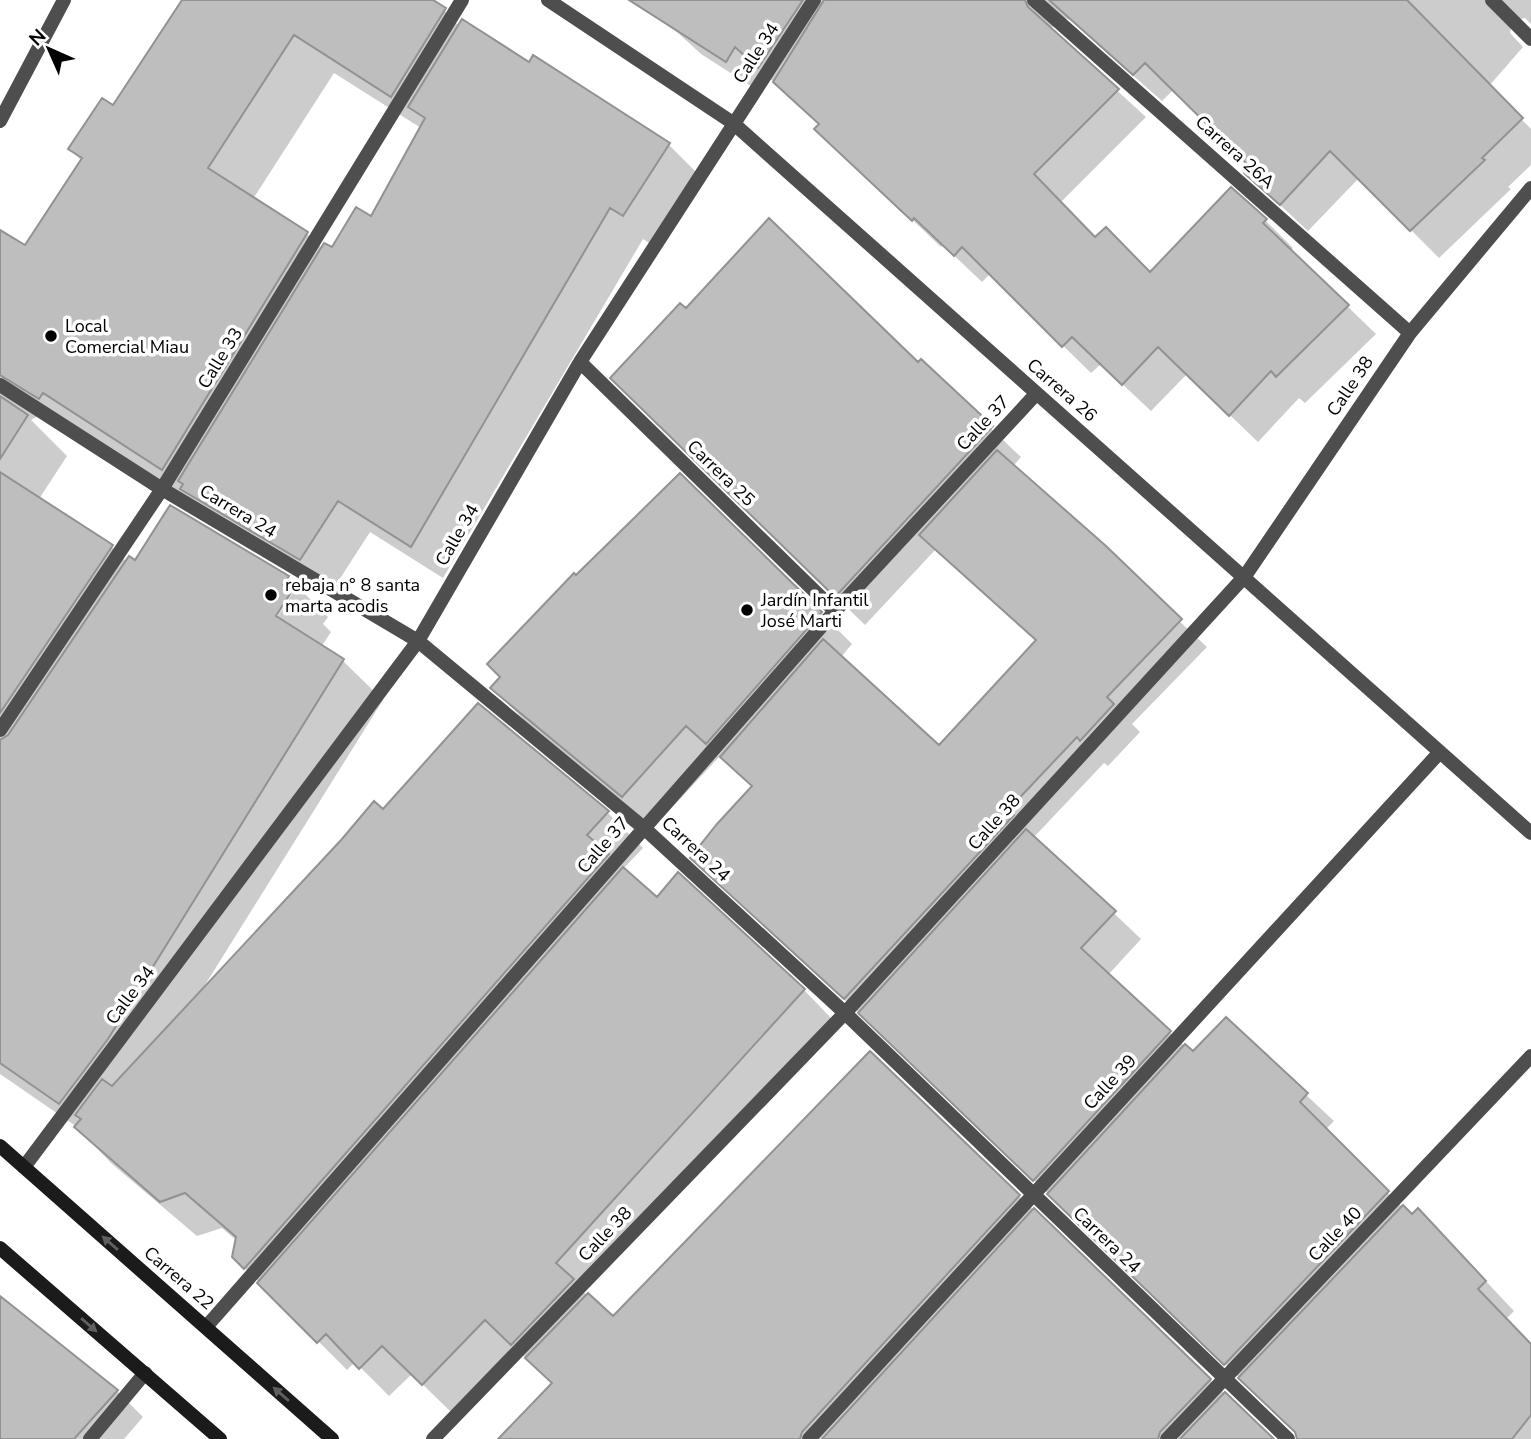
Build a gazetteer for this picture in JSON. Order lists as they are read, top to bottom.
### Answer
{
  "streets": {
    "street": [
      "Calle 34",
      "Carrera 26A",
      "Calle 33",
      "Calle 38",
      "Carrera 26",
      "Calle 37",
      "Carrera 25",
      "Carrera 24",
      "Calle 39",
      "Calle 40",
      "Carrera 22"
    ]
  },
  "crossings": [
    ["Calle 34", "Carrera 26"],
    ["Calle 34", "Carrera 25"],
    ["Calle 34", "Carrera 24"],
    ["Calle 34", "Carrera 22"],
    ["Carrera 26A", "Calle 38"],
    ["Calle 33", "Carrera 24"],
    ["Calle 38", "Carrera 26"],
    ["Calle 38", "Carrera 24"],
    ["Carrera 26", "Calle 37"],
    ["Carrera 26", "Calle 39"],
    ["Calle 37", "Carrera 25"],
    ["Calle 37", "Carrera 24"],
    ["Calle 37", "Carrera 22"],
    ["Carrera 24", "Calle 39"],
    ["Carrera 24", "Calle 40"]
  ],
  "places": ["Local Comercial Miau", "rebaja n° 8 santa marta acodis", "Jardín Infantil José Marti"],
  "north": "top left"
}
